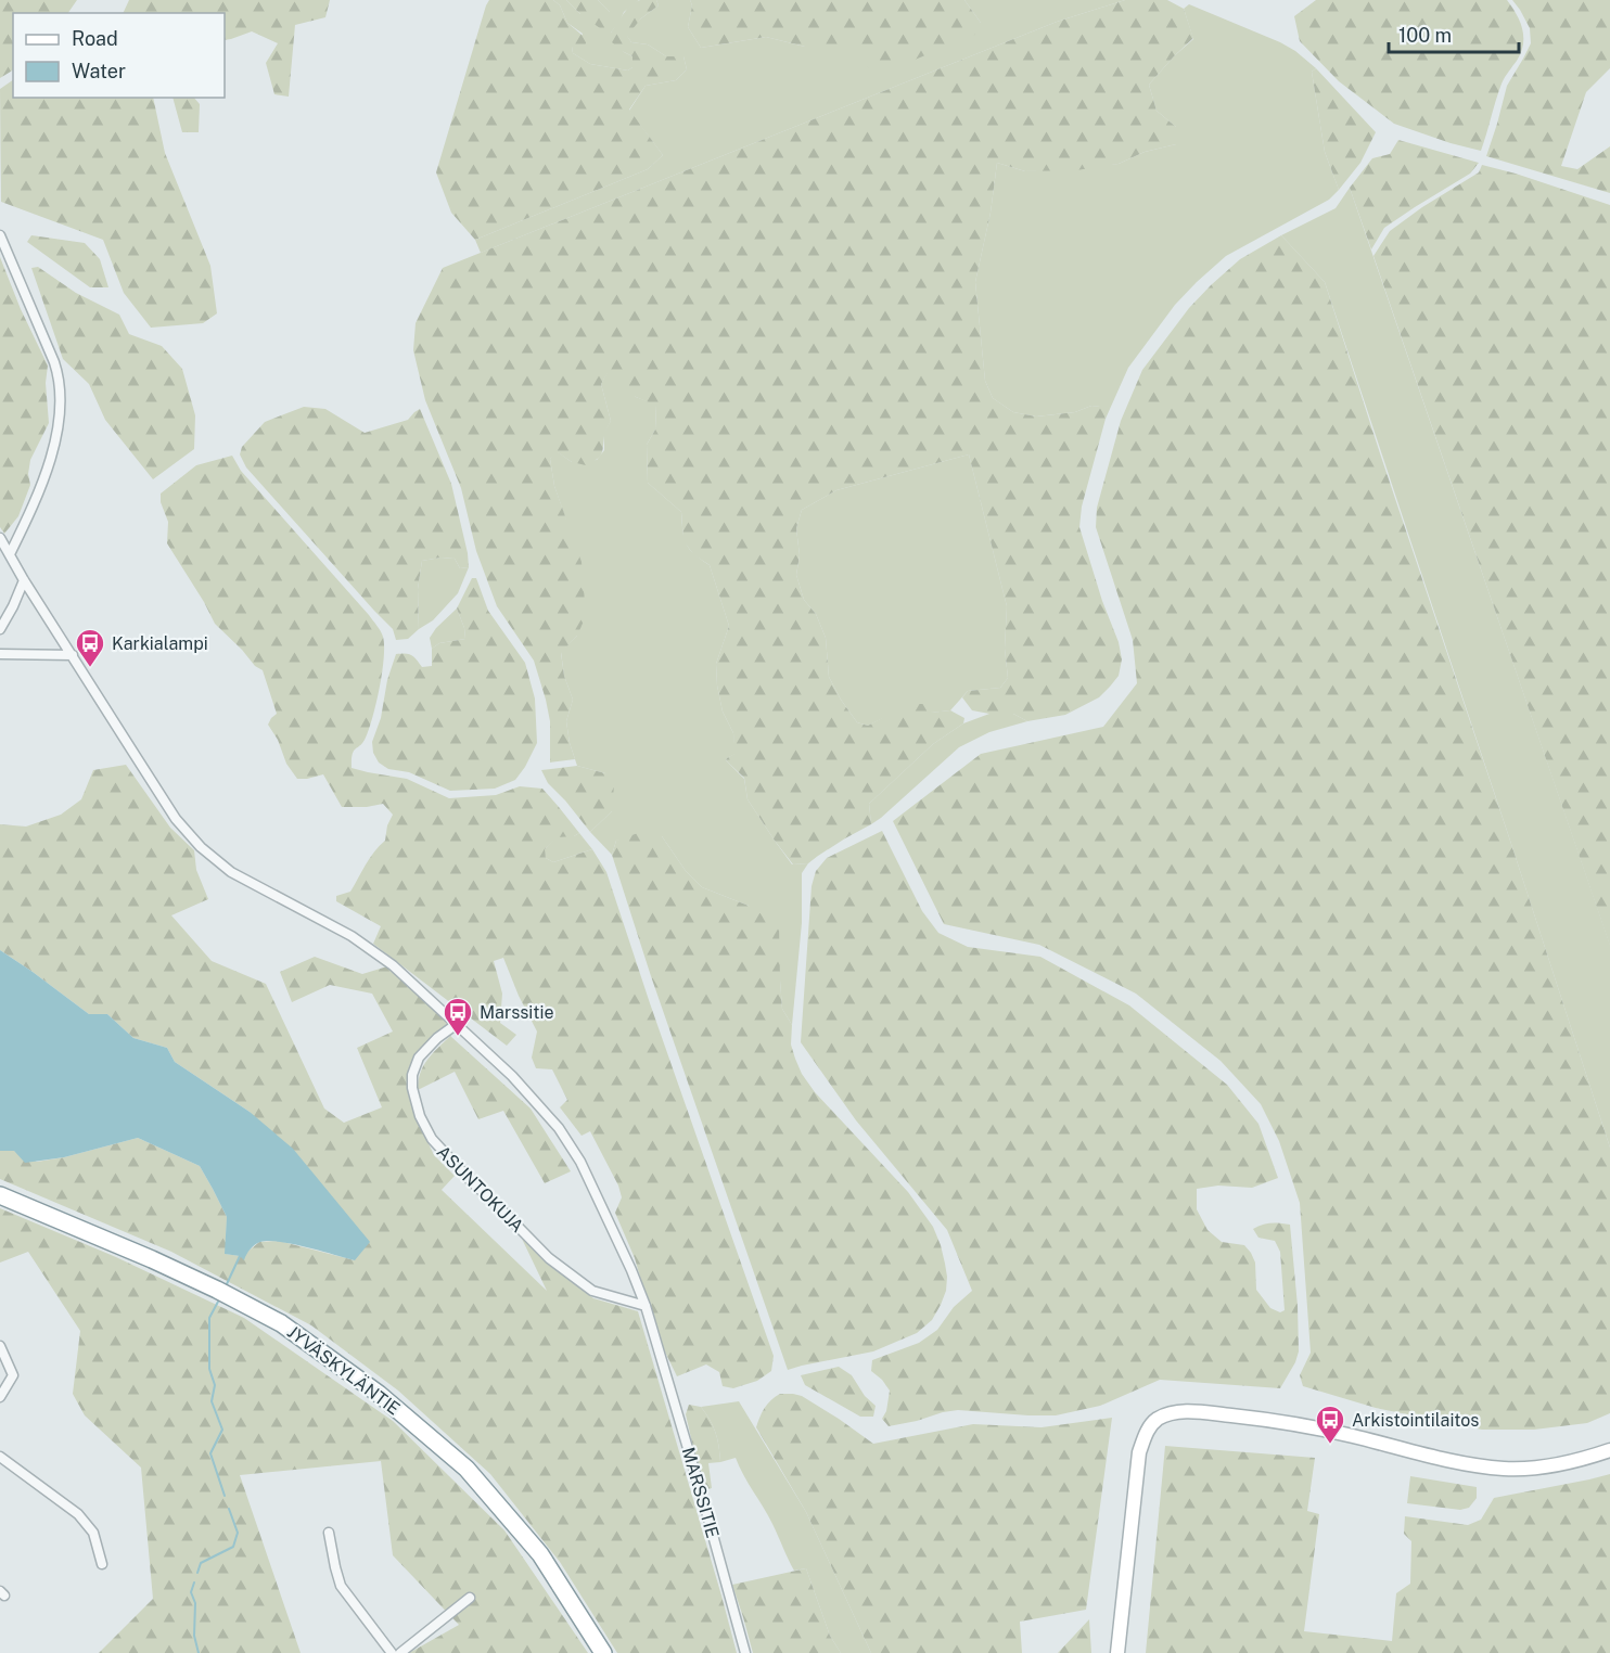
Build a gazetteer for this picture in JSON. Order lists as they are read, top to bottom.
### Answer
{
  "streets": {
    "highway": ["JYVÄSKYLÄNTIE"],
    "street": ["ASUNTOKUJA", "MARSSITIE"]
  },
  "crossings": [
    ["ASUNTOKUJA", "MARSSITIE"]
  ],
  "places": {
    "bus stop": ["Karkialampi", "Marssitie", "Arkistointilaitos"]
  },
  "legend": ["Road", "Water"],
  "scale_bar": "100 m"
}
